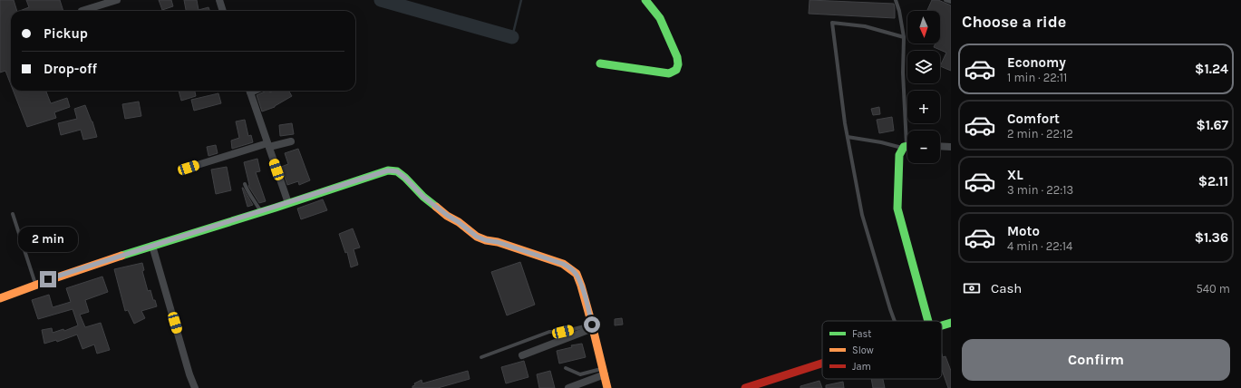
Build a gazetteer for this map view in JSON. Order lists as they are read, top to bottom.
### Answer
{
  "legend": ["Fast", "Slow", "Jam"],
  "north": "bottom",
  "page": {
    "heading": "Choose a ride",
    "map_buttons": ["+", "−"],
    "banner": ["Pickup", "Drop-off"],
    "list": [
      {
        "name": "Economy",
        "note": "1 min · 22:11",
        "value": "$1.24"
      },
      {
        "name": "Comfort",
        "note": "2 min · 22:12",
        "value": "$1.67"
      },
      {
        "name": "XL",
        "note": "3 min · 22:13",
        "value": "$2.11"
      },
      {
        "name": "Moto",
        "note": "4 min · 22:14",
        "value": "$1.36"
      }
    ],
    "bubble": "2 min",
    "pay": ["Cash", "540 m"],
    "buttons": "Confirm"
  }
}
